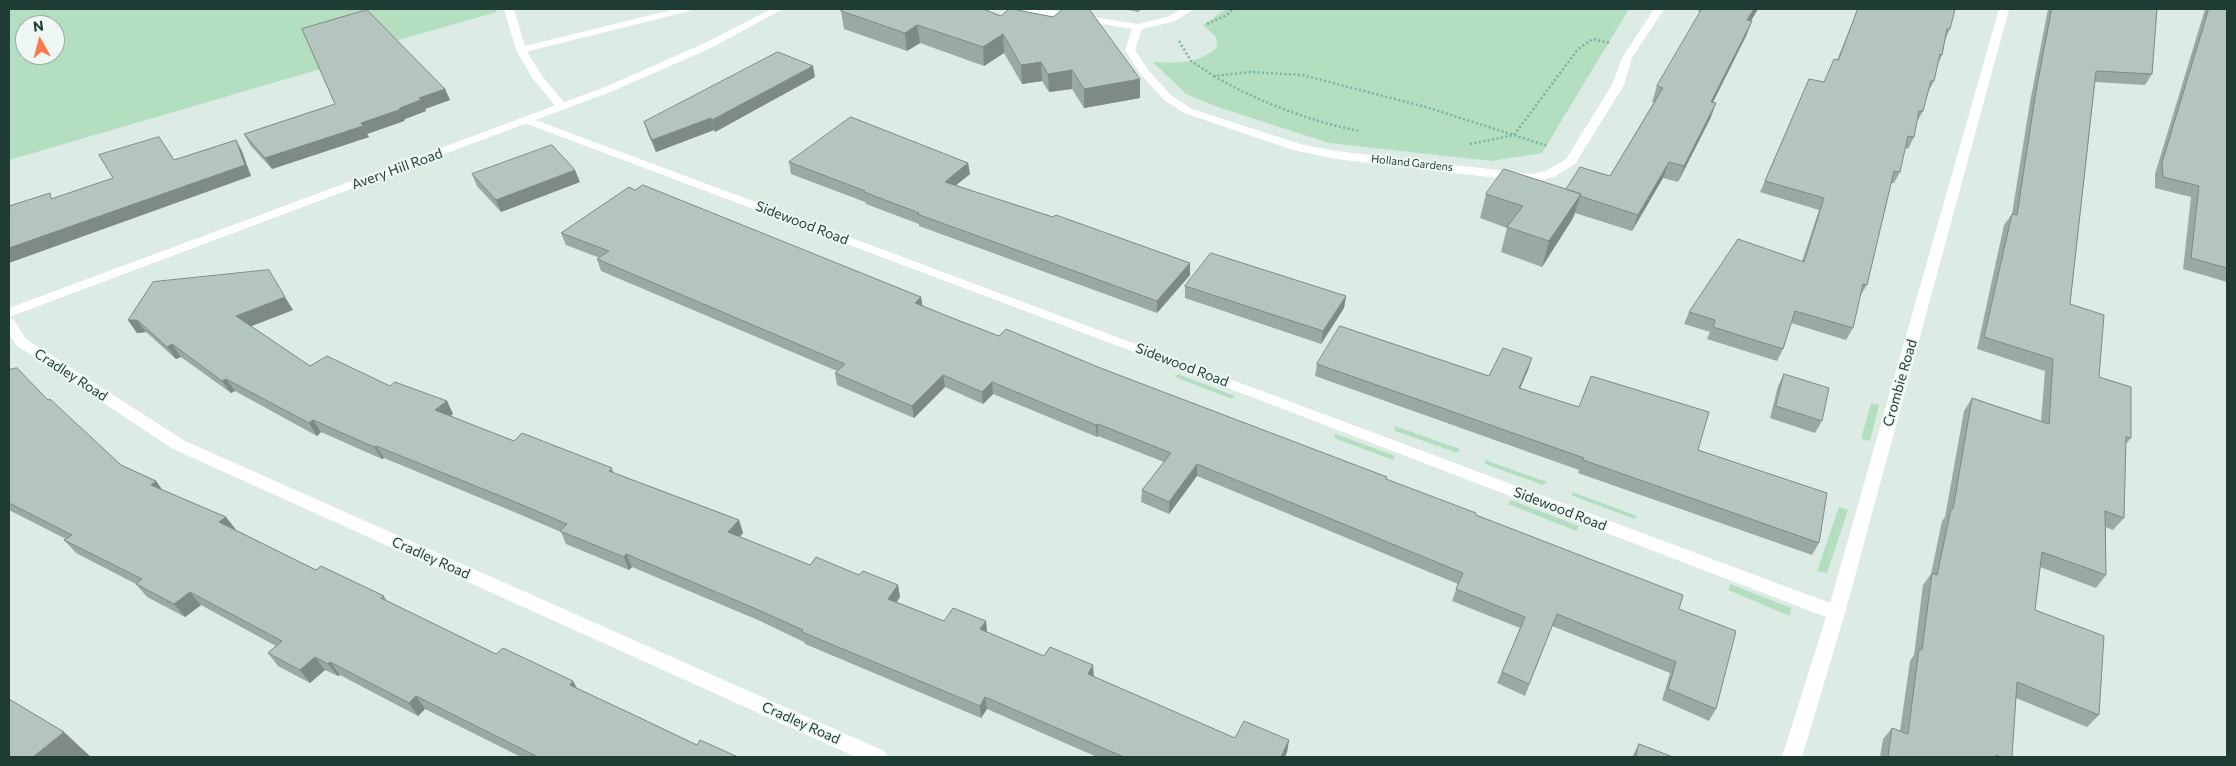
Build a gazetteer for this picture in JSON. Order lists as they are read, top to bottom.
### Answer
{
  "streets": {
    "street": [
      "Holland Gardens",
      "Avery Hill Road",
      "Sidewood Road",
      "Cradley Road",
      "Crombie Road"
    ]
  },
  "crossings": [
    ["Avery Hill Road", "Sidewood Road"],
    ["Sidewood Road", "Crombie Road"]
  ],
  "north": "top"
}
